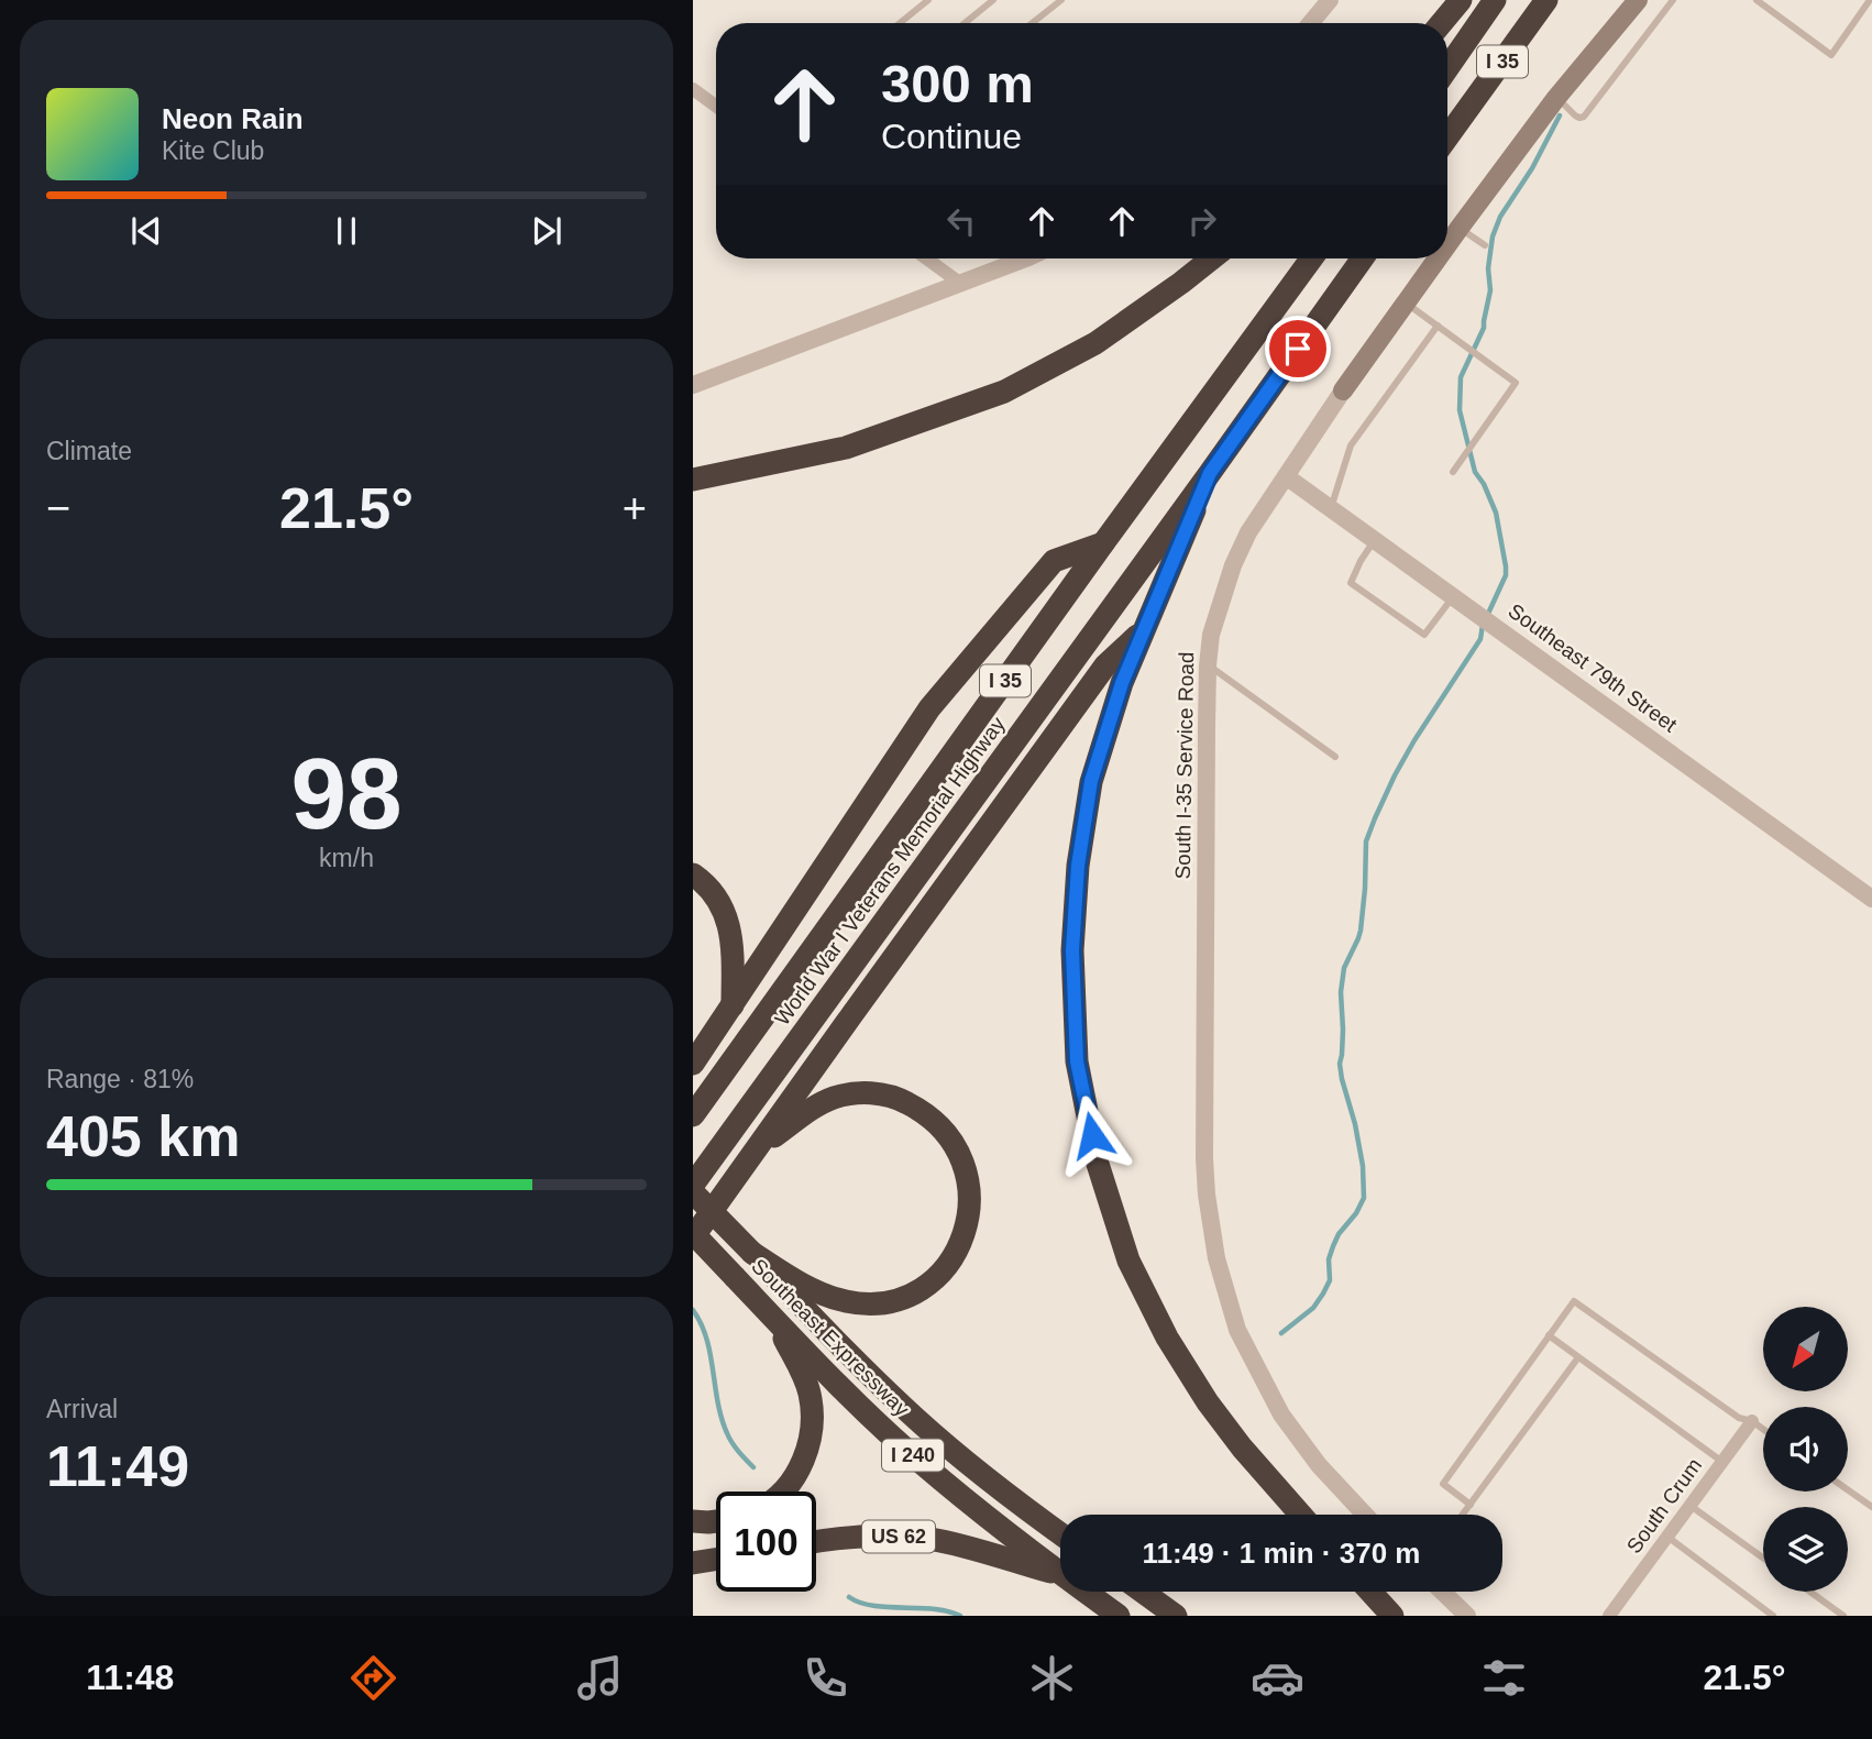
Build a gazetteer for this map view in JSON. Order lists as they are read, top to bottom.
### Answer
{
  "streets": {
    "highway": [
      "I 35",
      "World War I Veterans Memorial Highway",
      "Southeast Expressway",
      "I 240",
      "US 62"
    ],
    "main road": ["South I-35 Service Road"],
    "street": ["Southeast 79th Street", "South Crum"]
  },
  "crossings": [
    ["Southeast 79th Street", "South I-35 Service Road"]
  ],
  "north": "bottom left",
  "page": {
    "turn": ["300 m", "Continue"],
    "song": ["Neon Rain", "Kite Club"],
    "tile": [
      "Climate",
      ["98", "km/h"],
      ["Range · 81%", "405 km"],
      ["Arrival", "11:49"]
    ],
    "heat": ["−", "21.5°", "+"],
    "limit": "100",
    "trip": "11:49 · 1 min · 370 m",
    "tabs": ["11:48", "21.5°"]
  }
}
